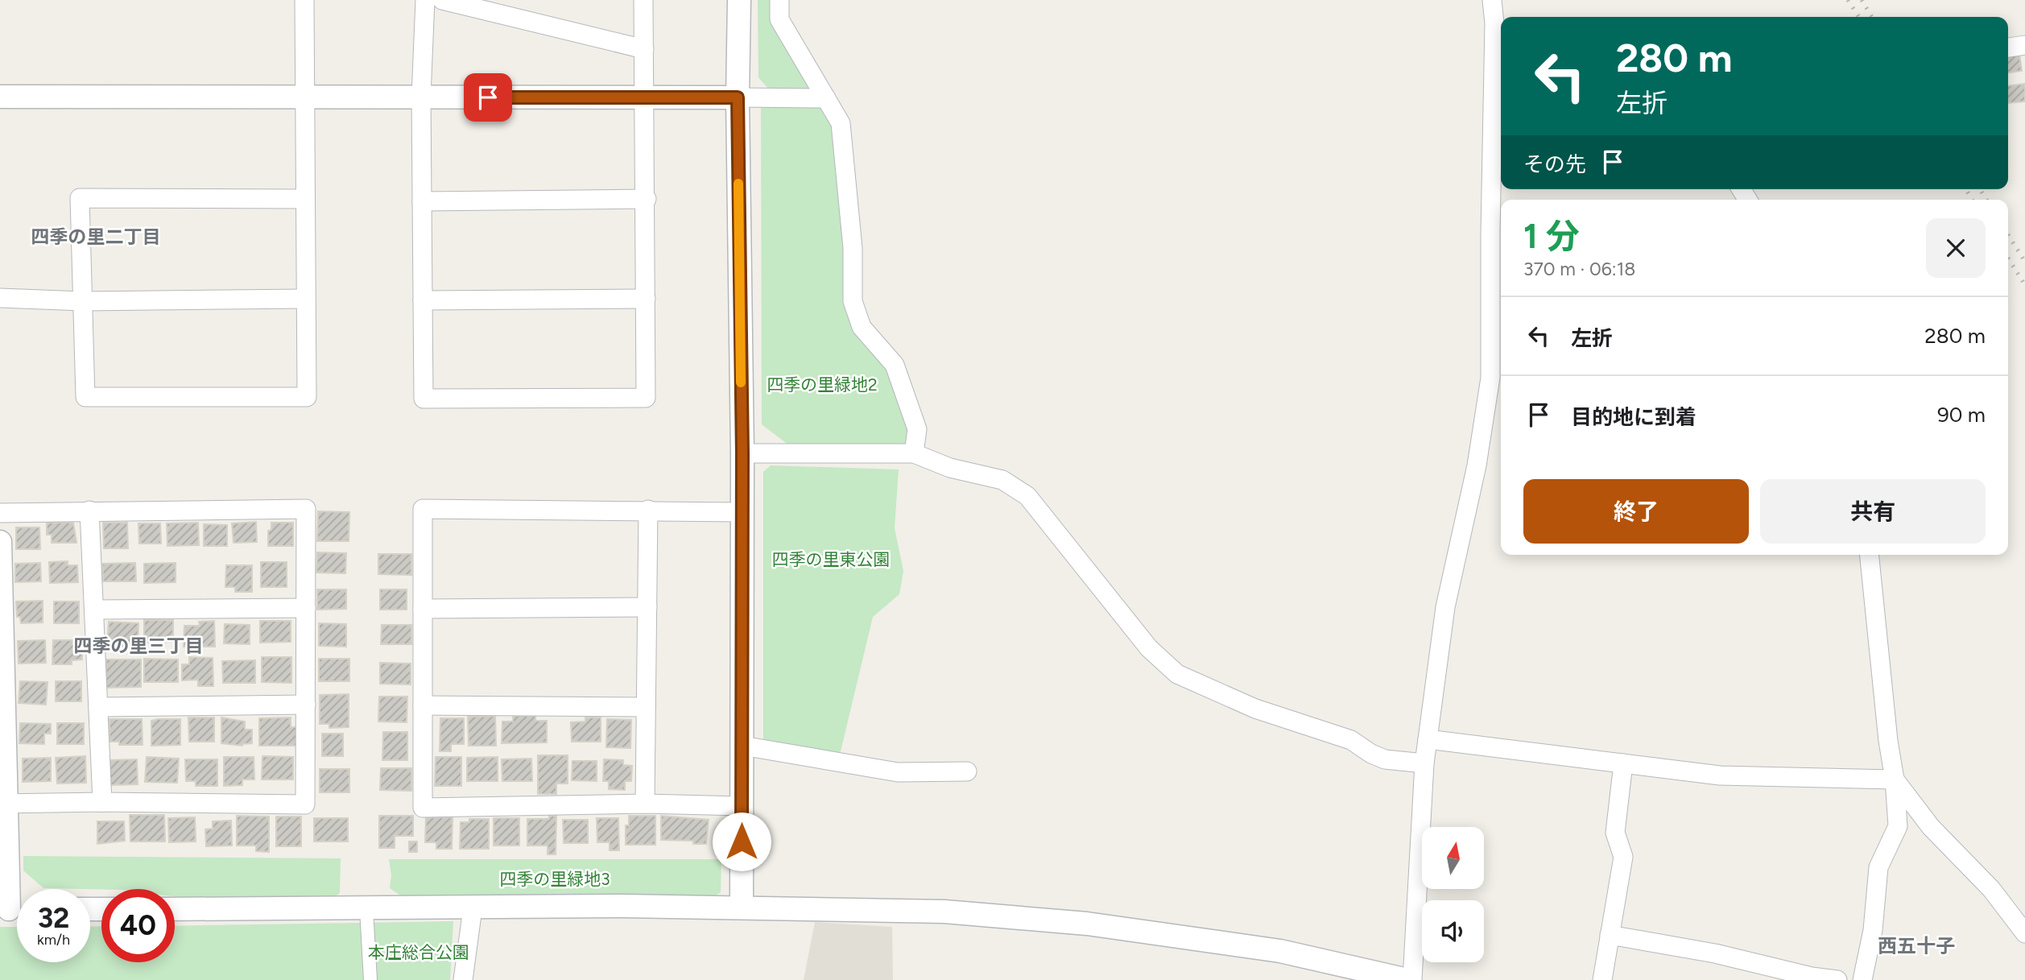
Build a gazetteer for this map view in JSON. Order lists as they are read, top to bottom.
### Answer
{
  "districts": ["四季の里二丁目", "四季の里三丁目", "西五十子"],
  "parks": [
    "四季の里緑地2",
    "四季の里東公園",
    "四季の里緑地3",
    "本庄総合公園"
  ],
  "north": "top",
  "page": {
    "turn": ["280 m", "左折"],
    "then": "その先",
    "heading": ["1 分", "370 m · 06:18"],
    "list": [
      {
        "name": "左折",
        "value": "280 m"
      },
      {
        "name": "目的地に到着",
        "value": "90 m"
      }
    ],
    "buttons": ["終了", "共有"],
    "speed": "32 km/h",
    "limit": "40"
  }
}
